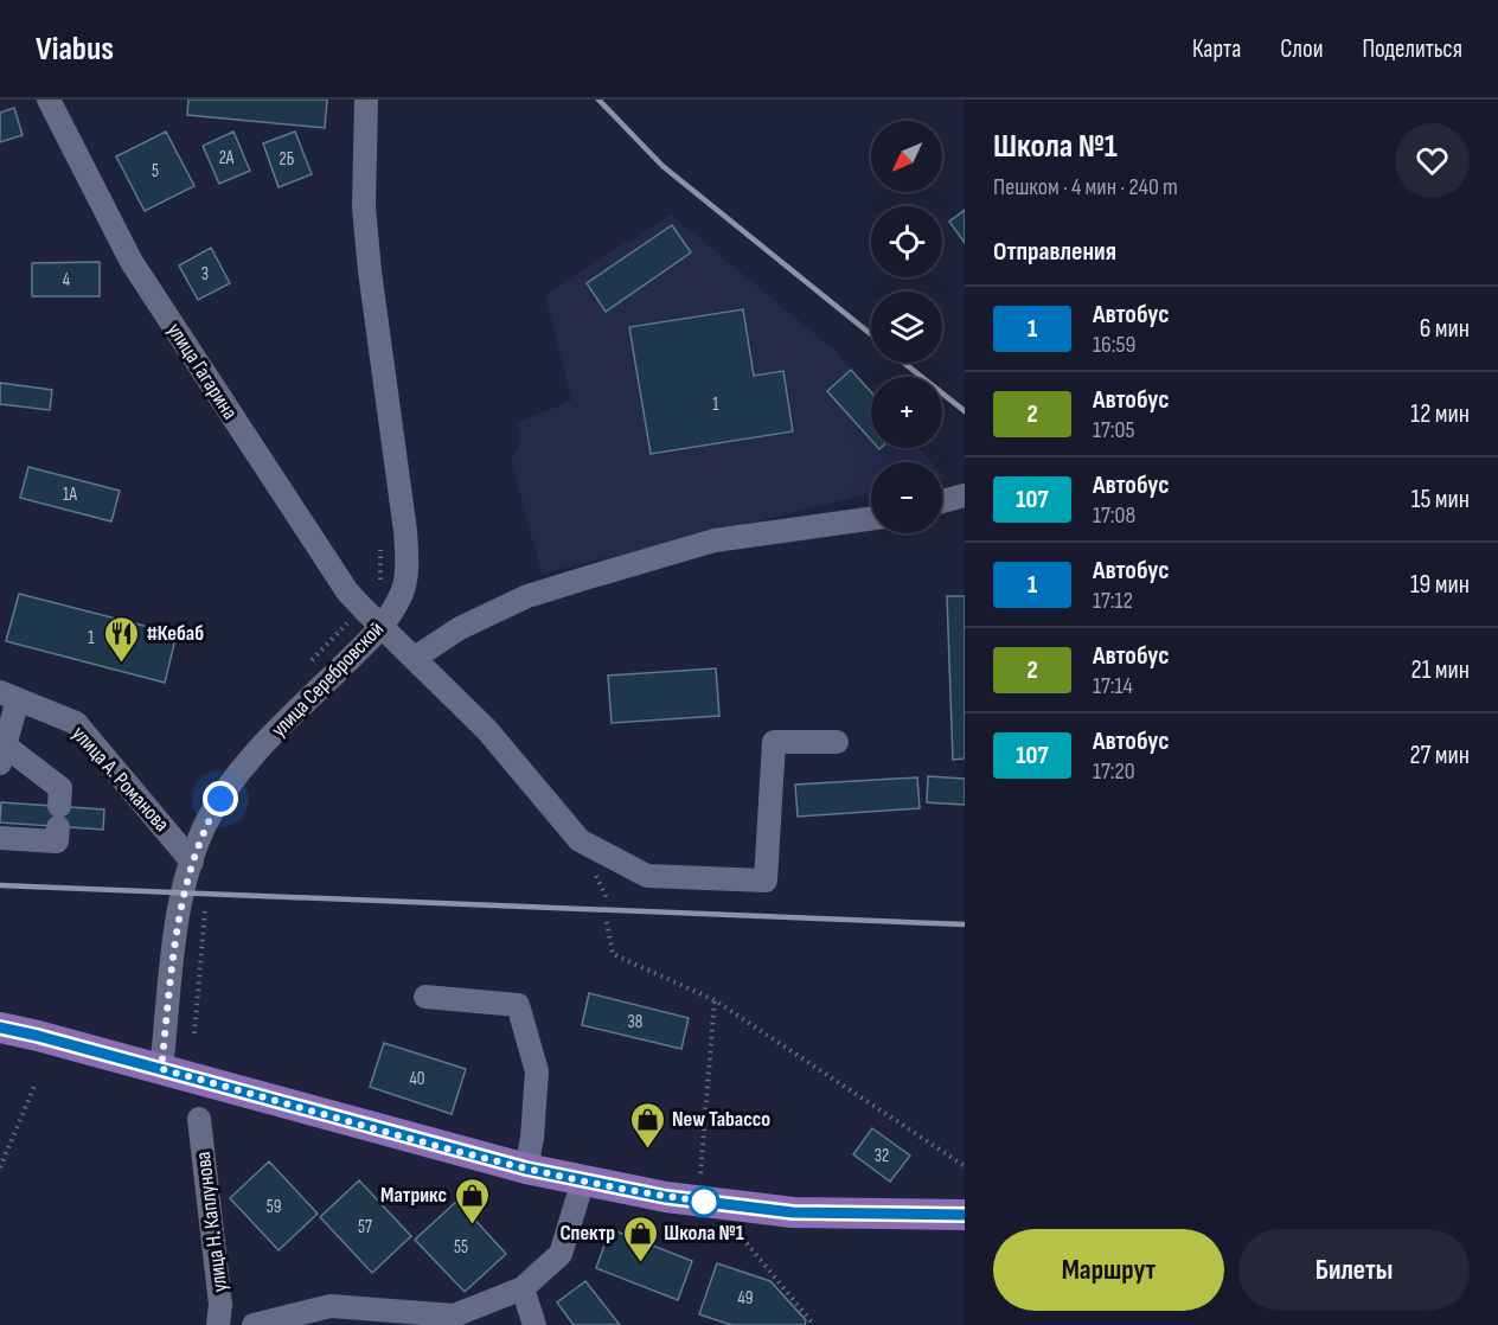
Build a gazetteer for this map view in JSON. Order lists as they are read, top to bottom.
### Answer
{
  "streets": {
    "street": [
      "улица Гагарина",
      "улица Серебровской",
      "улица А. Романова",
      "улица Н. Каплунова"
    ]
  },
  "crossings": [
    ["улица Гагарина", "улица Серебровской"],
    ["улица Серебровской", "улица А. Романова"]
  ],
  "places": {
    "restaurant": ["#Кебаб"],
    "shop": ["New Tabacco", "Матрикс", "Спектр"],
    "other": ["Школа №1"]
  },
  "lines": ["bus line 1"],
  "house_numbers": [
    "2А",
    "2Б",
    "5",
    "3",
    "4",
    "1",
    "1А",
    "1",
    "38",
    "40",
    "32",
    "59",
    "57",
    "55",
    "49"
  ],
  "north": "bottom left",
  "page": {
    "header": "Viabus",
    "nav": ["Карта", "Слои", "Поделиться"],
    "heading": [
      ["Школа №1", "Пешком · 4 мин · 240 m"],
      "Отправления"
    ],
    "map_buttons": ["+", "−"],
    "list": [
      {
        "mark": "1",
        "name": "Автобус",
        "note": "16:59",
        "value": "6 мин"
      },
      {
        "mark": "2",
        "name": "Автобус",
        "note": "17:05",
        "value": "12 мин"
      },
      {
        "mark": "107",
        "name": "Автобус",
        "note": "17:08",
        "value": "15 мин"
      },
      {
        "mark": "1",
        "name": "Автобус",
        "note": "17:12",
        "value": "19 мин"
      },
      {
        "mark": "2",
        "name": "Автобус",
        "note": "17:14",
        "value": "21 мин"
      },
      {
        "mark": "107",
        "name": "Автобус",
        "note": "17:20",
        "value": "27 мин"
      }
    ],
    "buttons": ["Маршрут", "Билеты"]
  }
}
